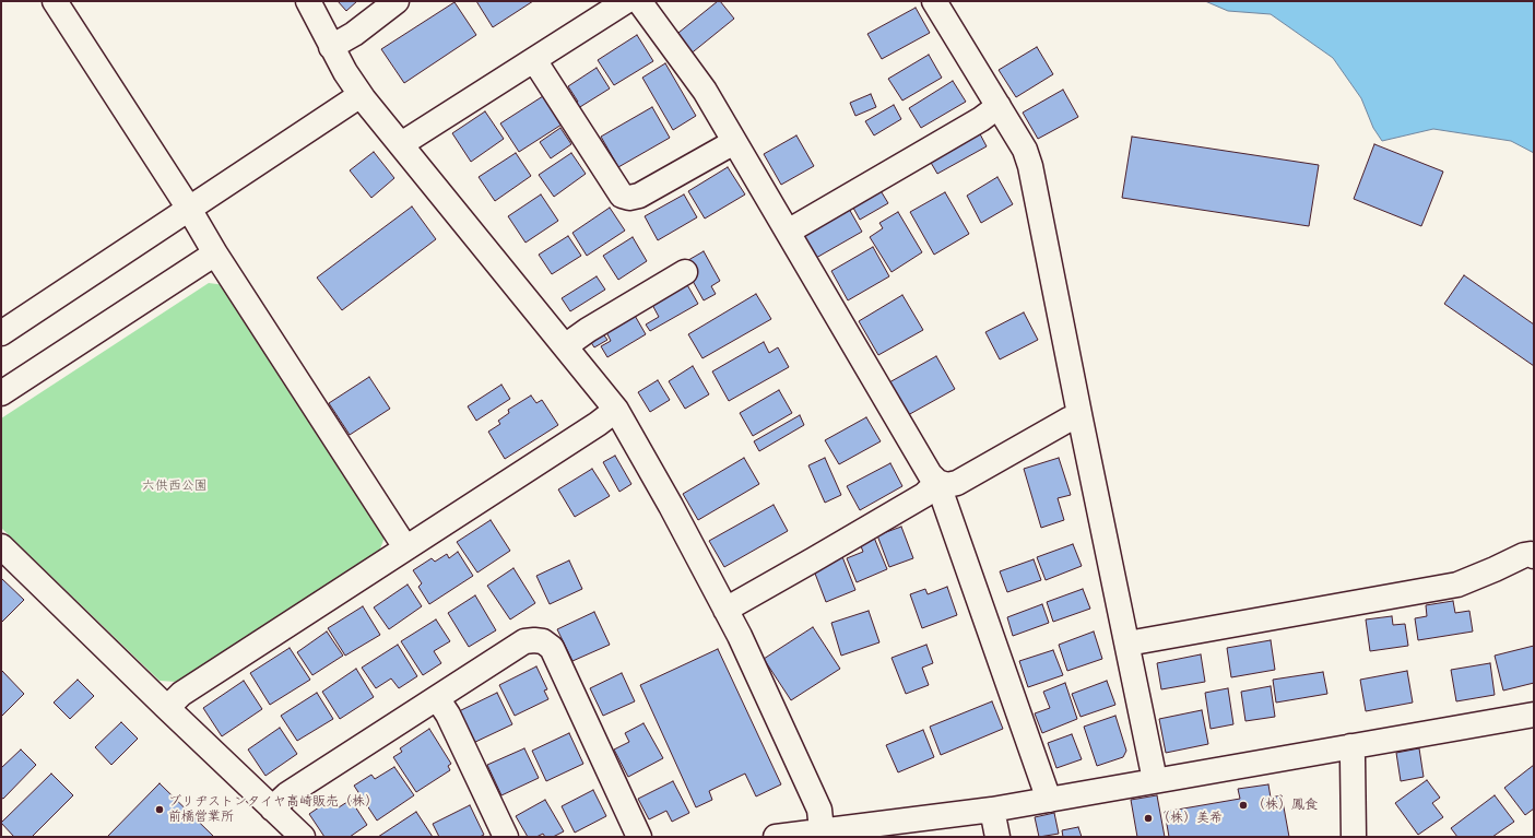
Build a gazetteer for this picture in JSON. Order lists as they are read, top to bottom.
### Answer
{
  "parks": ["六供西公園"],
  "places": ["（株）鳳食", "ブリヂストンタイヤ高崎販売（株） 前橋営業所", "（株）美希"]
}
